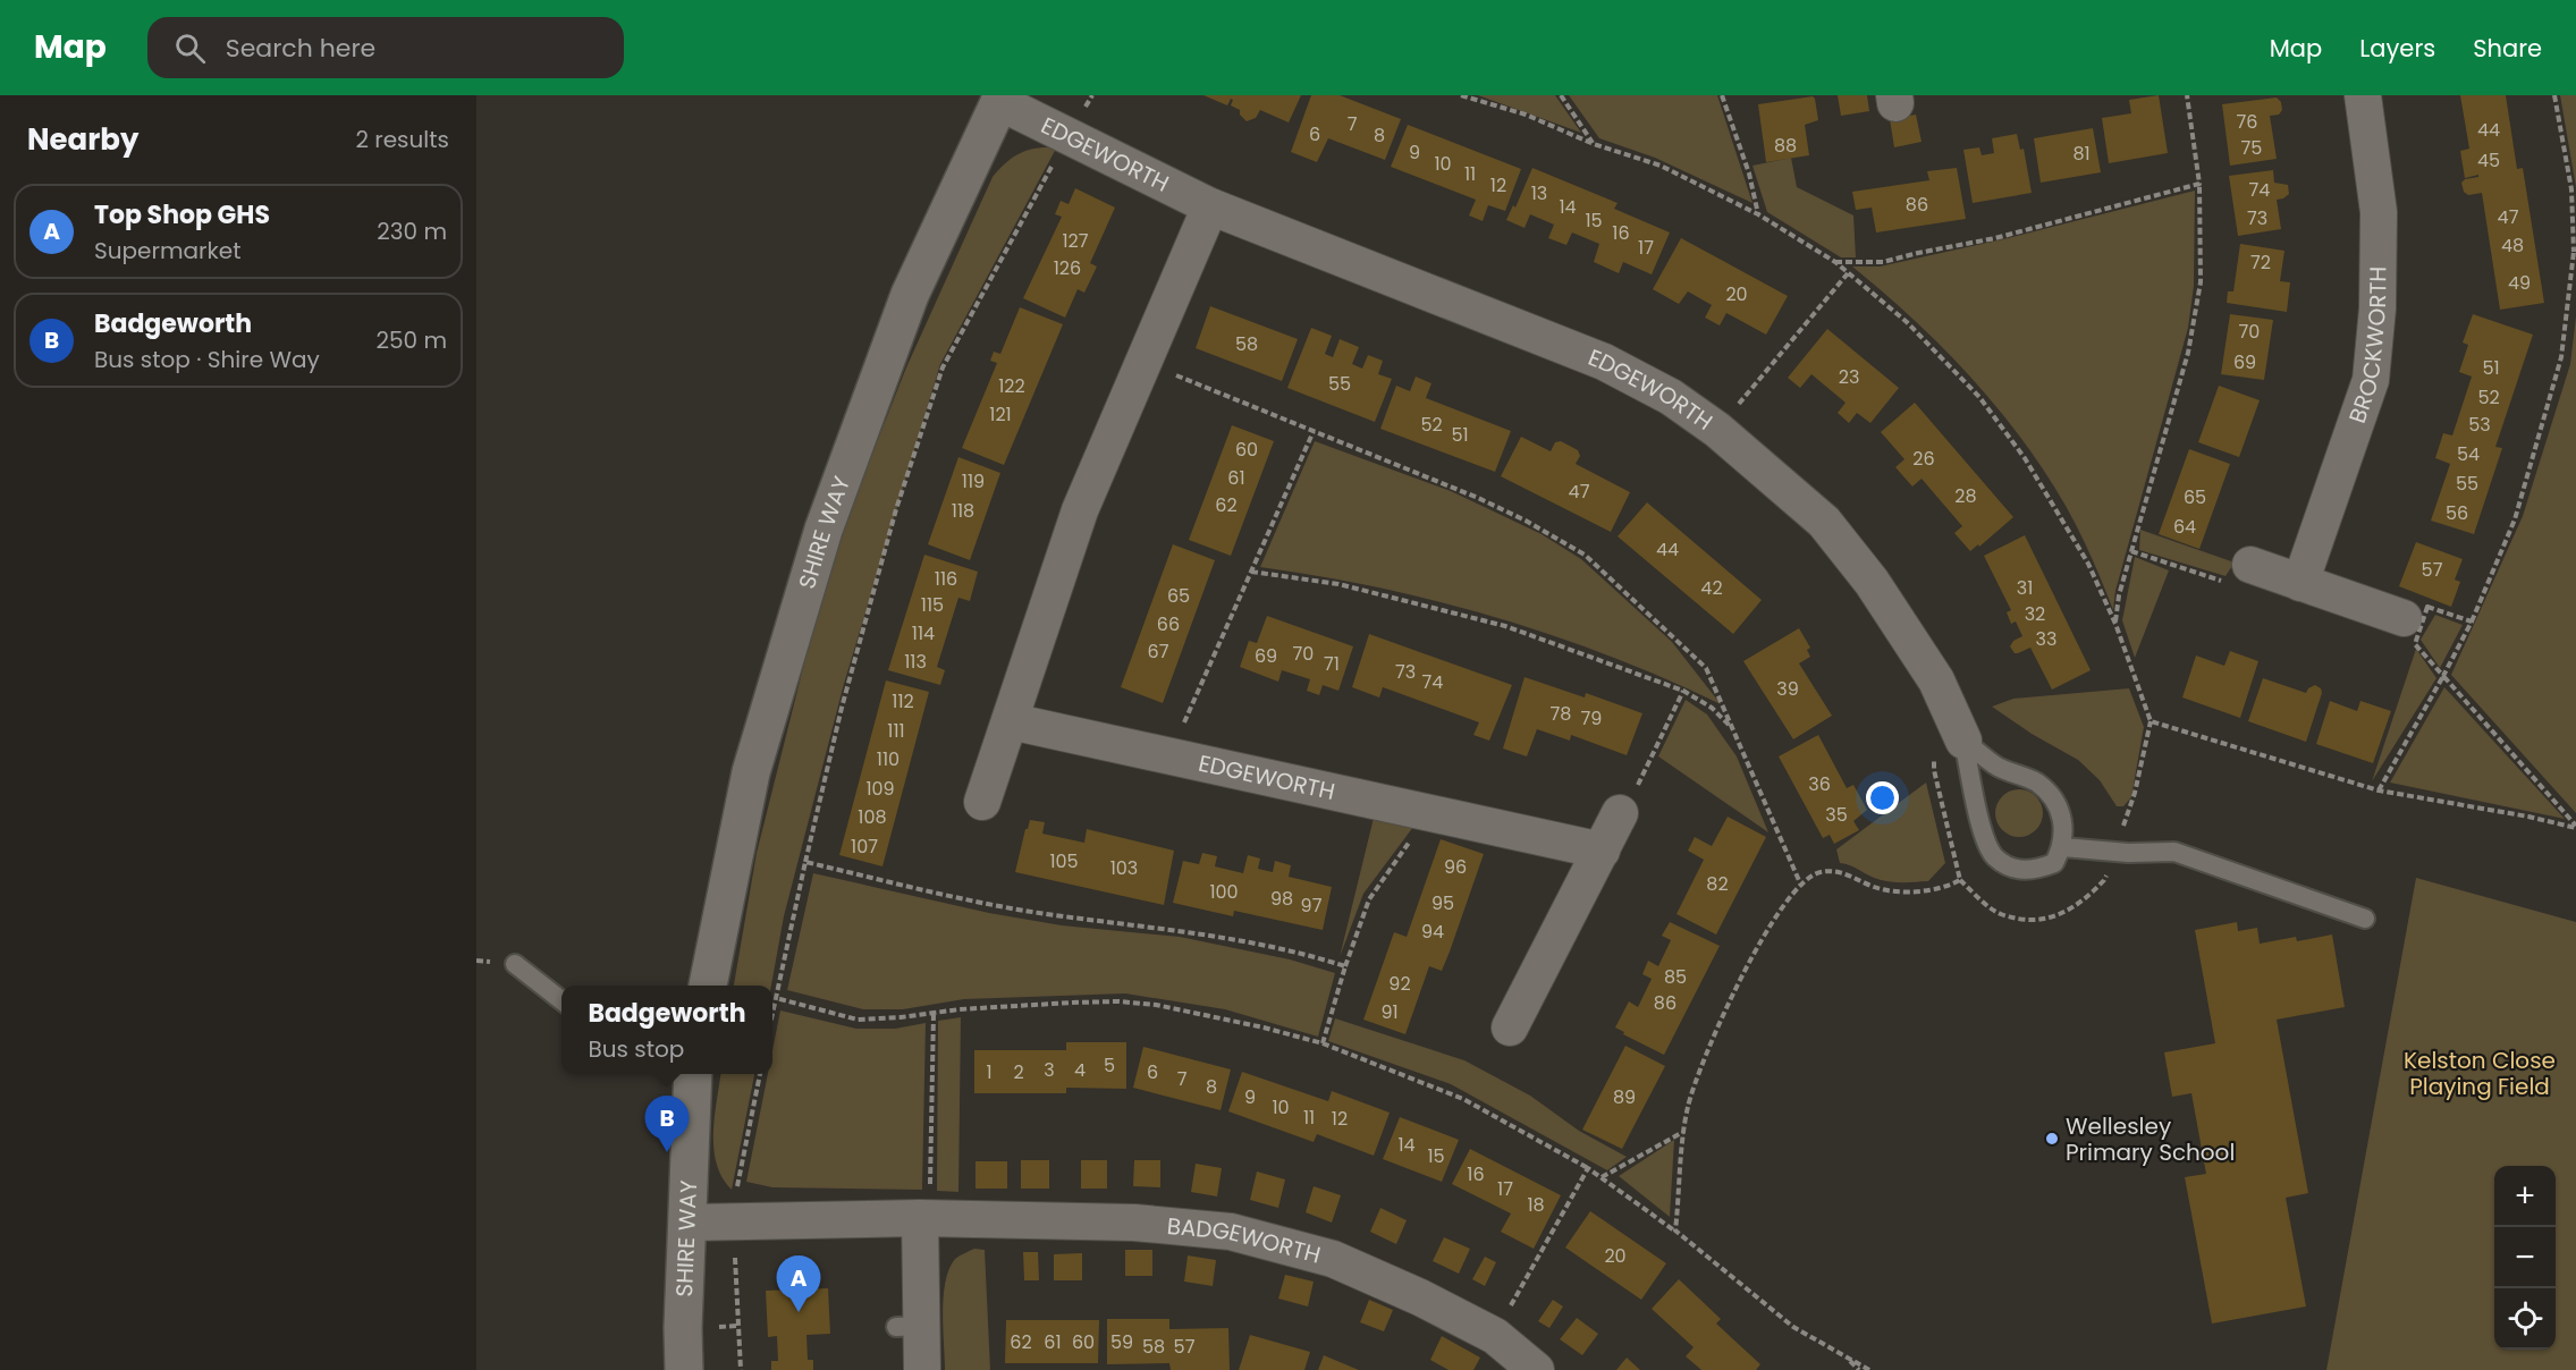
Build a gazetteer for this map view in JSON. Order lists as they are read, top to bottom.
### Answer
{
  "streets": {
    "street": [
      "EDGEWORTH",
      "BROCKWORTH",
      "SHIRE WAY",
      "BADGEWORTH"
    ]
  },
  "crossings": [
    ["EDGEWORTH", "SHIRE WAY"],
    ["SHIRE WAY", "BADGEWORTH"]
  ],
  "parks": ["Kelston Close Playing Field"],
  "places": ["Wellesley Primary School"],
  "house_numbers": [
    "76",
    "7",
    "44",
    "6",
    "8",
    "88",
    "75",
    "9",
    "81",
    "45",
    "10",
    "11",
    "12",
    "74",
    "13",
    "86",
    "14",
    "47",
    "73",
    "15",
    "16",
    "127",
    "48",
    "17",
    "72",
    "126",
    "49",
    "20",
    "70",
    "58",
    "69",
    "51",
    "23",
    "55",
    "122",
    "52",
    "121",
    "52",
    "53",
    "51",
    "60",
    "54",
    "26",
    "61",
    "119",
    "55",
    "47",
    "28",
    "65",
    "62",
    "118",
    "56",
    "64",
    "44",
    "57",
    "116",
    "42",
    "31",
    "65",
    "115",
    "32",
    "66",
    "114",
    "33",
    "67",
    "70",
    "69",
    "113",
    "71",
    "73",
    "74",
    "39",
    "112",
    "78",
    "79",
    "111",
    "110",
    "36",
    "109",
    "35",
    "108",
    "107",
    "105",
    "96",
    "103",
    "82",
    "100",
    "98",
    "95",
    "97",
    "94",
    "85",
    "92",
    "86",
    "91",
    "5",
    "3",
    "4",
    "1",
    "2",
    "6",
    "7",
    "8",
    "9",
    "89",
    "10",
    "11",
    "12",
    "14",
    "15",
    "16",
    "17",
    "18",
    "20",
    "62",
    "61",
    "60",
    "59",
    "58",
    "57"
  ],
  "page": {
    "header": "Map",
    "search": "Search here",
    "nav": ["Map", "Layers", "Share"],
    "heading": ["Nearby", "2 results"],
    "list": [
      {
        "mark": "A",
        "name": "Top Shop GHS",
        "note": "Supermarket",
        "value": "230 m"
      },
      {
        "mark": "B",
        "name": "Badgeworth",
        "note": "Bus stop · Shire Way",
        "value": "250 m"
      }
    ],
    "popup": ["Badgeworth", "Bus stop"],
    "pins": ["B", "A"],
    "map_buttons": ["+", "−"]
  }
}
